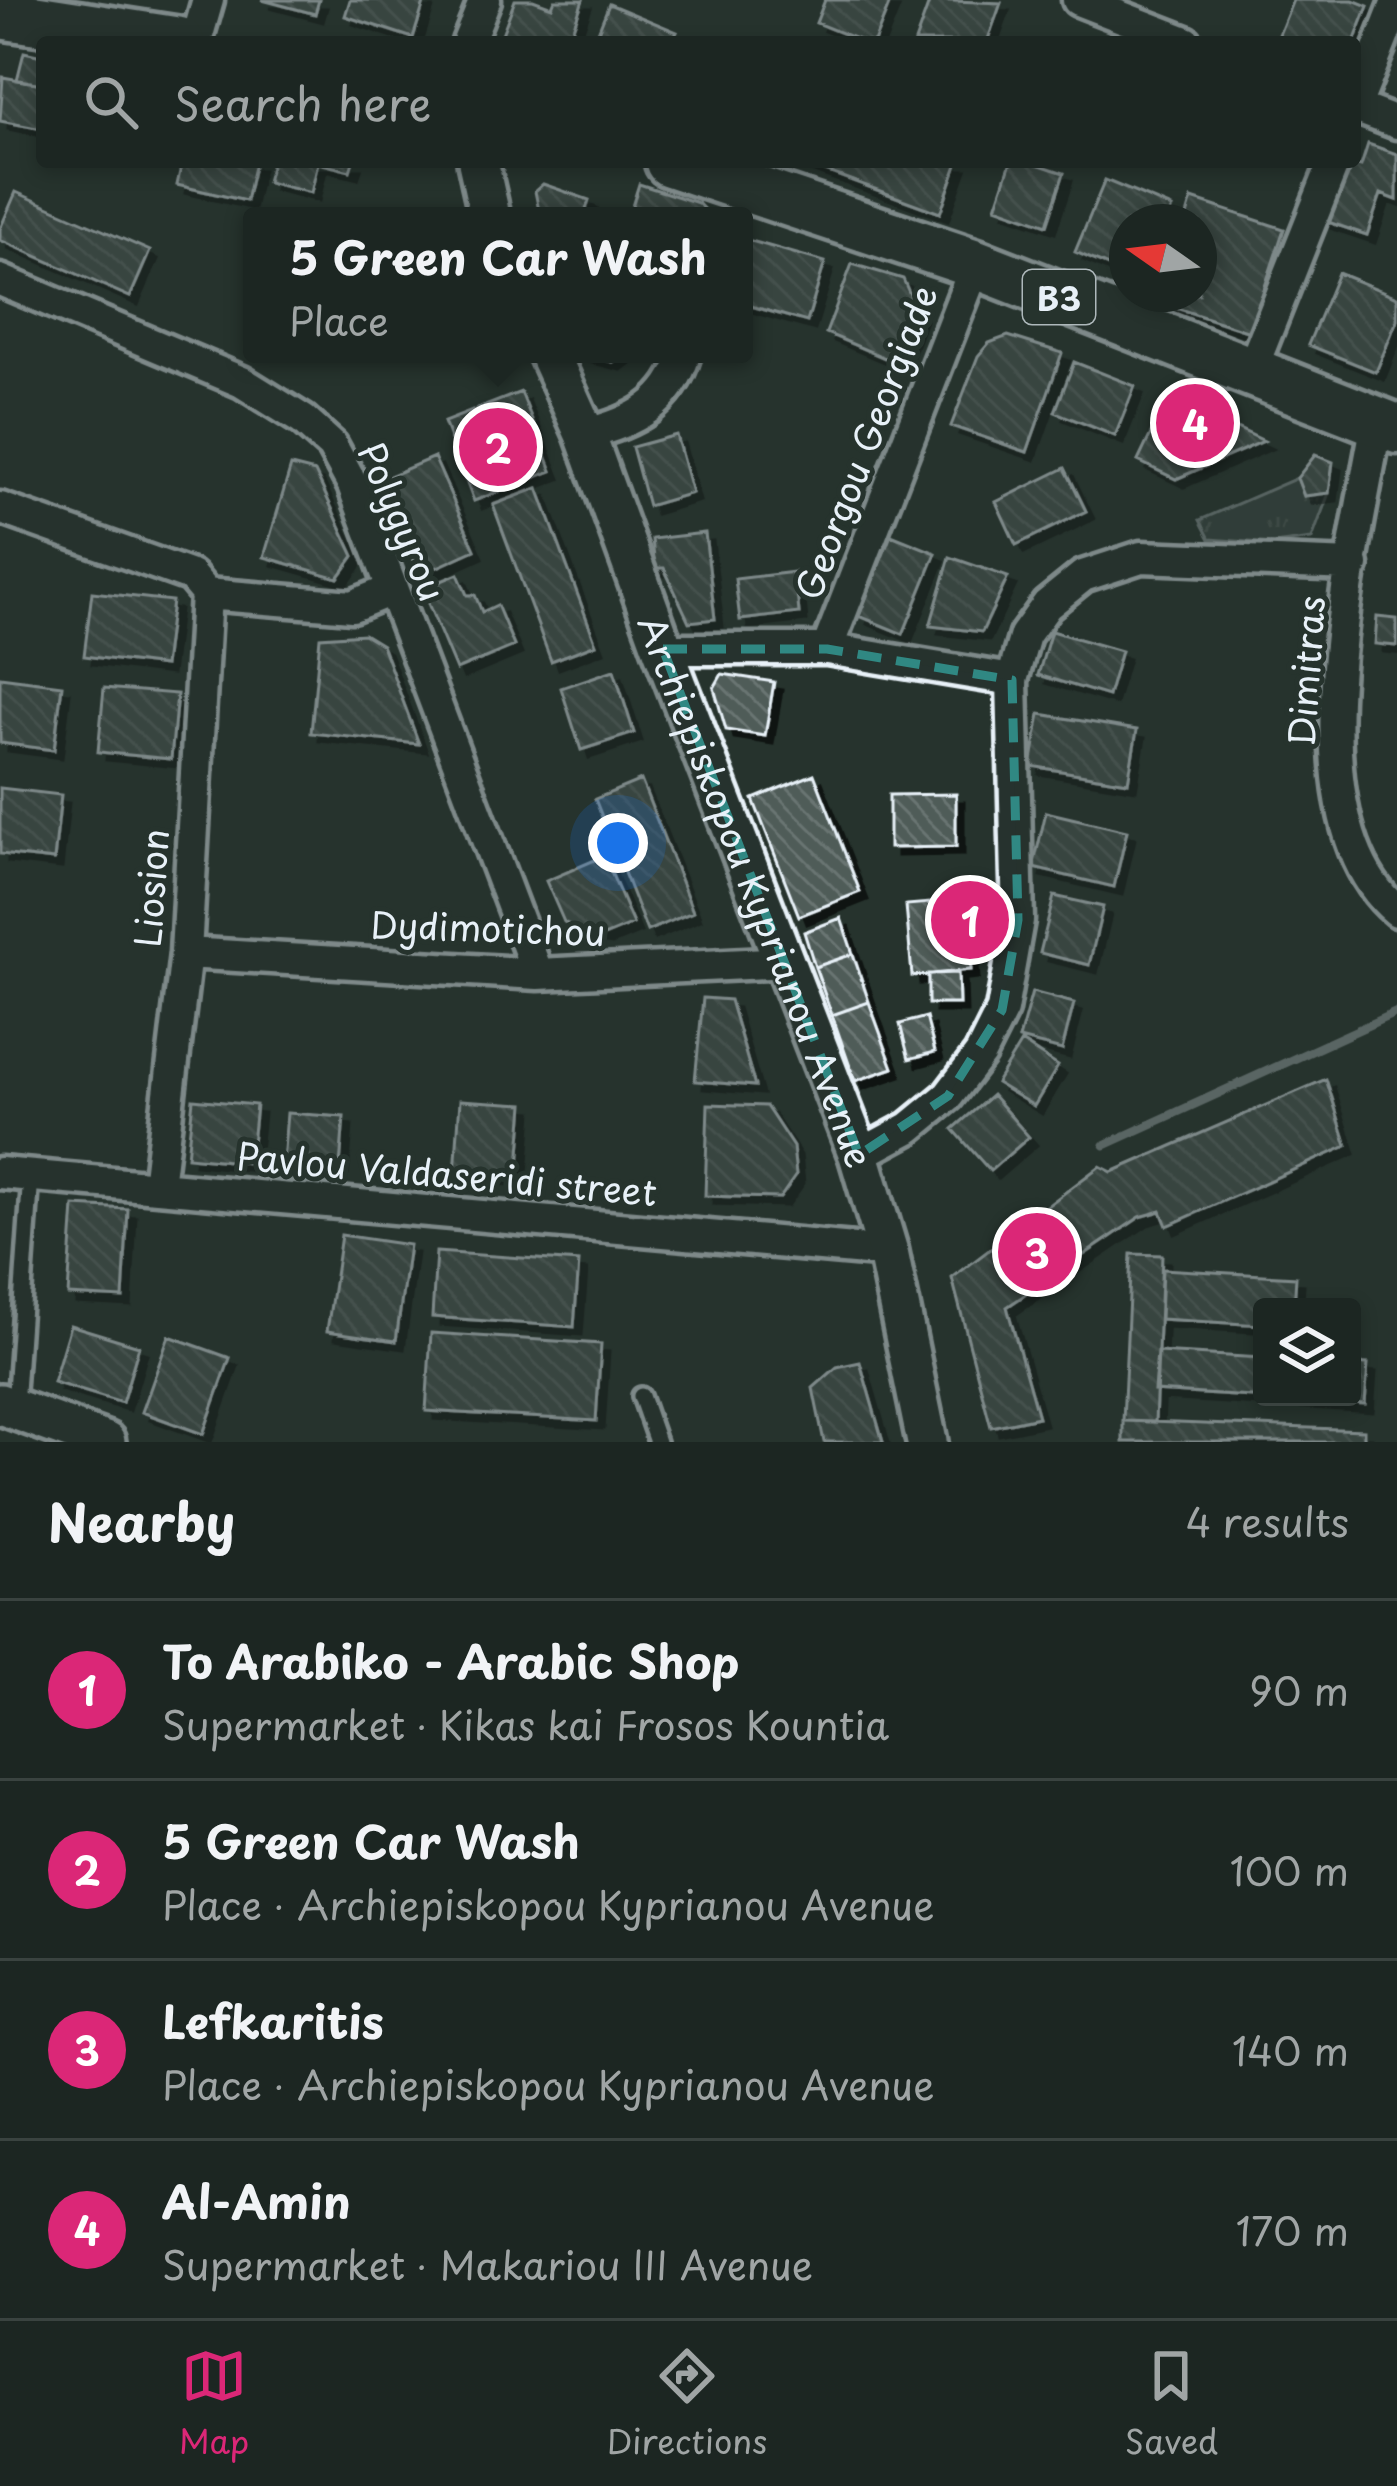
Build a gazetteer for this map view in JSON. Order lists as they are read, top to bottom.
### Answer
{
  "streets": {
    "main road": ["B3"],
    "street": [
      "Georgou Georgiade",
      "Polygyrou",
      "Dimitras",
      "Liosion",
      "Archiepiskopou Kyprianou Avenue",
      "Dydimotichou",
      "Pavlou Valdaseridi street"
    ]
  },
  "crossings": [
    ["B3", "Georgou Georgiade"],
    ["B3", "Dimitras"],
    ["Polygyrou", "Dydimotichou"],
    ["Liosion", "Dydimotichou"],
    ["Liosion", "Pavlou Valdaseridi street"],
    ["Archiepiskopou Kyprianou Avenue", "Dydimotichou"],
    ["Archiepiskopou Kyprianou Avenue", "Pavlou Valdaseridi street"]
  ],
  "north": "left",
  "page": {
    "search": "Search here",
    "popup": ["5 Green Car Wash", "Place"],
    "pins": [
      "4",
      "2",
      "1",
      "3"
    ],
    "heading": ["Nearby", "4 results"],
    "list": [
      {
        "mark": "1",
        "name": "To Arabiko - Arabic Shop",
        "note": "Supermarket · Kikas kai Frosos Kountia",
        "value": "90 m"
      },
      {
        "mark": "2",
        "name": "5 Green Car Wash",
        "note": "Place · Archiepiskopou Kyprianou Avenue",
        "value": "100 m"
      },
      {
        "mark": "3",
        "name": "Lefkaritis",
        "note": "Place · Archiepiskopou Kyprianou Avenue",
        "value": "140 m"
      },
      {
        "mark": "4",
        "name": "Al-Amin",
        "note": "Supermarket · Makariou III Avenue",
        "value": "170 m"
      }
    ],
    "nav": ["Map", "Directions", "Saved"]
  }
}
